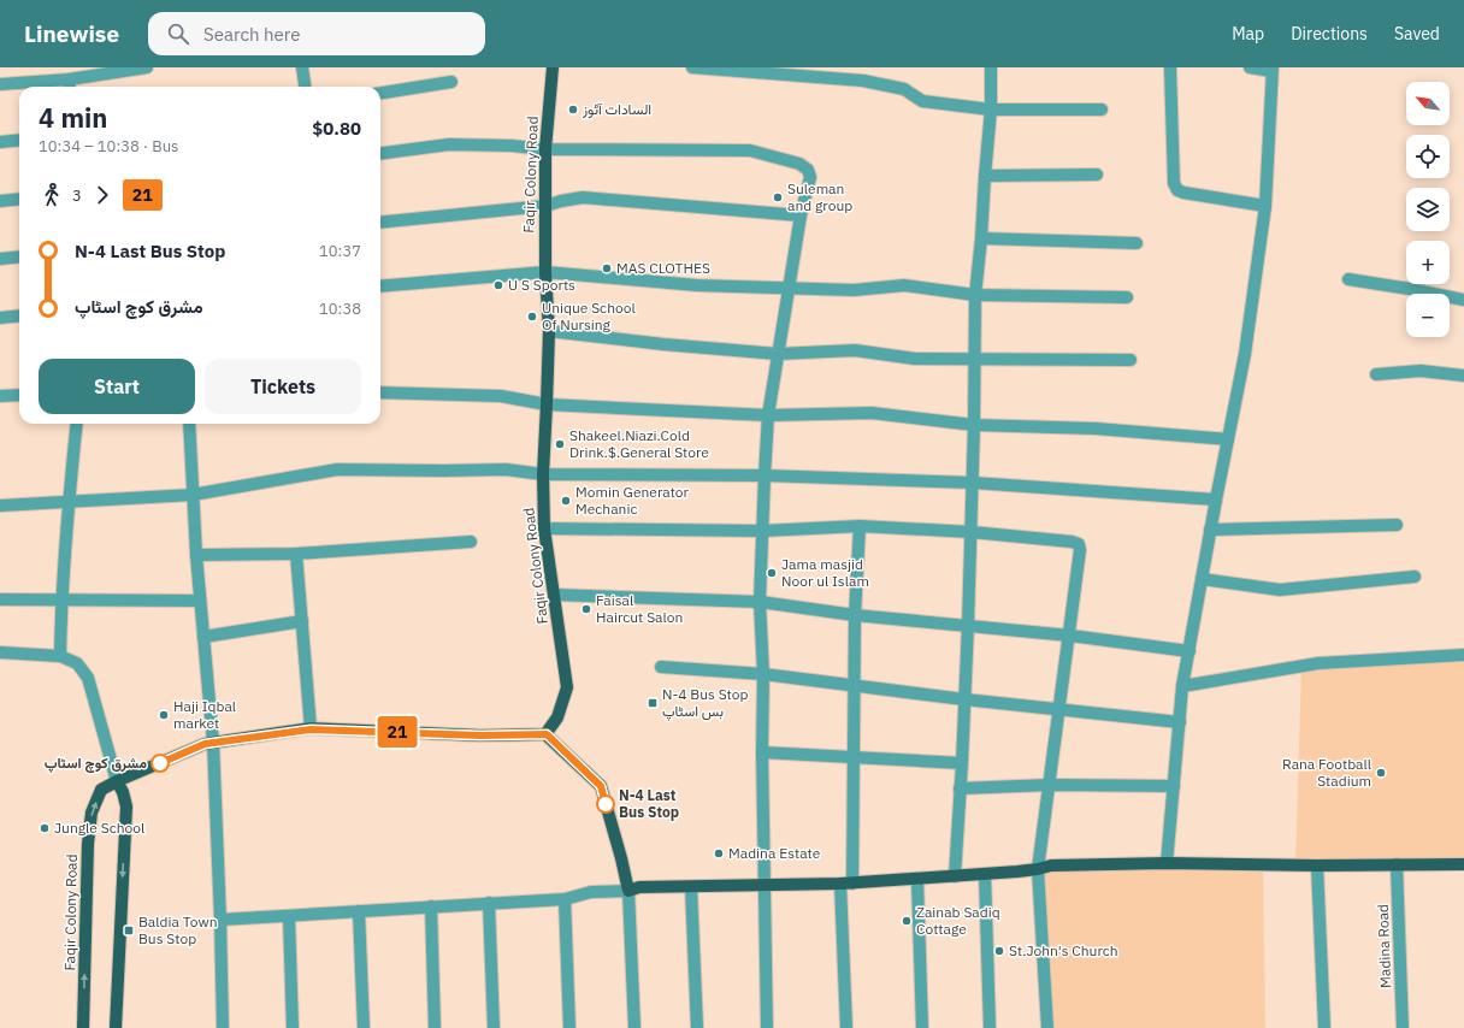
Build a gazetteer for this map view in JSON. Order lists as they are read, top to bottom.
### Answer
{
  "streets": {
    "main road": ["Faqir Colony Road"],
    "street": ["Madina Road"]
  },
  "places": {
    "other": [
      "السادات آٹوز",
      "Suleman and group",
      "MAS CLOTHES",
      "U S Sports",
      "Unique School Of Nursing",
      "Shakeel.Niazi.Cold Drink.$.General Store",
      "Momin Generator Mechanic",
      "Jama masjid Noor ul Islam",
      "Faisal Haircut Salon",
      "Haji Iqbal market",
      "مشرق کوچ اسٹاپ",
      "Rana Football Stadium",
      "N-4 Last Bus Stop",
      "Jungle School",
      "Madina Estate",
      "Zainab Sadiq Cottage",
      "St.John's Church"
    ],
    "transit": ["N-4 Bus Stop بس اسٹاپ", "Baldia Town Bus Stop"]
  },
  "lines": ["bus line 21"],
  "north": "top left",
  "page": {
    "header": "Linewise",
    "search": "Search here",
    "nav": ["Map", "Directions", "Saved"],
    "on_map": "21",
    "map_buttons": ["+", "−"],
    "heading": ["4 min", "10:34 – 10:38 · Bus", "$0.80"],
    "legs": ["3", "21"],
    "list": [
      {
        "name": "N-4 Last Bus Stop",
        "value": "10:37"
      },
      {
        "name": "مشرق کوچ اسٹاپ",
        "value": "10:38"
      }
    ],
    "buttons": ["Start", "Tickets"]
  }
}
